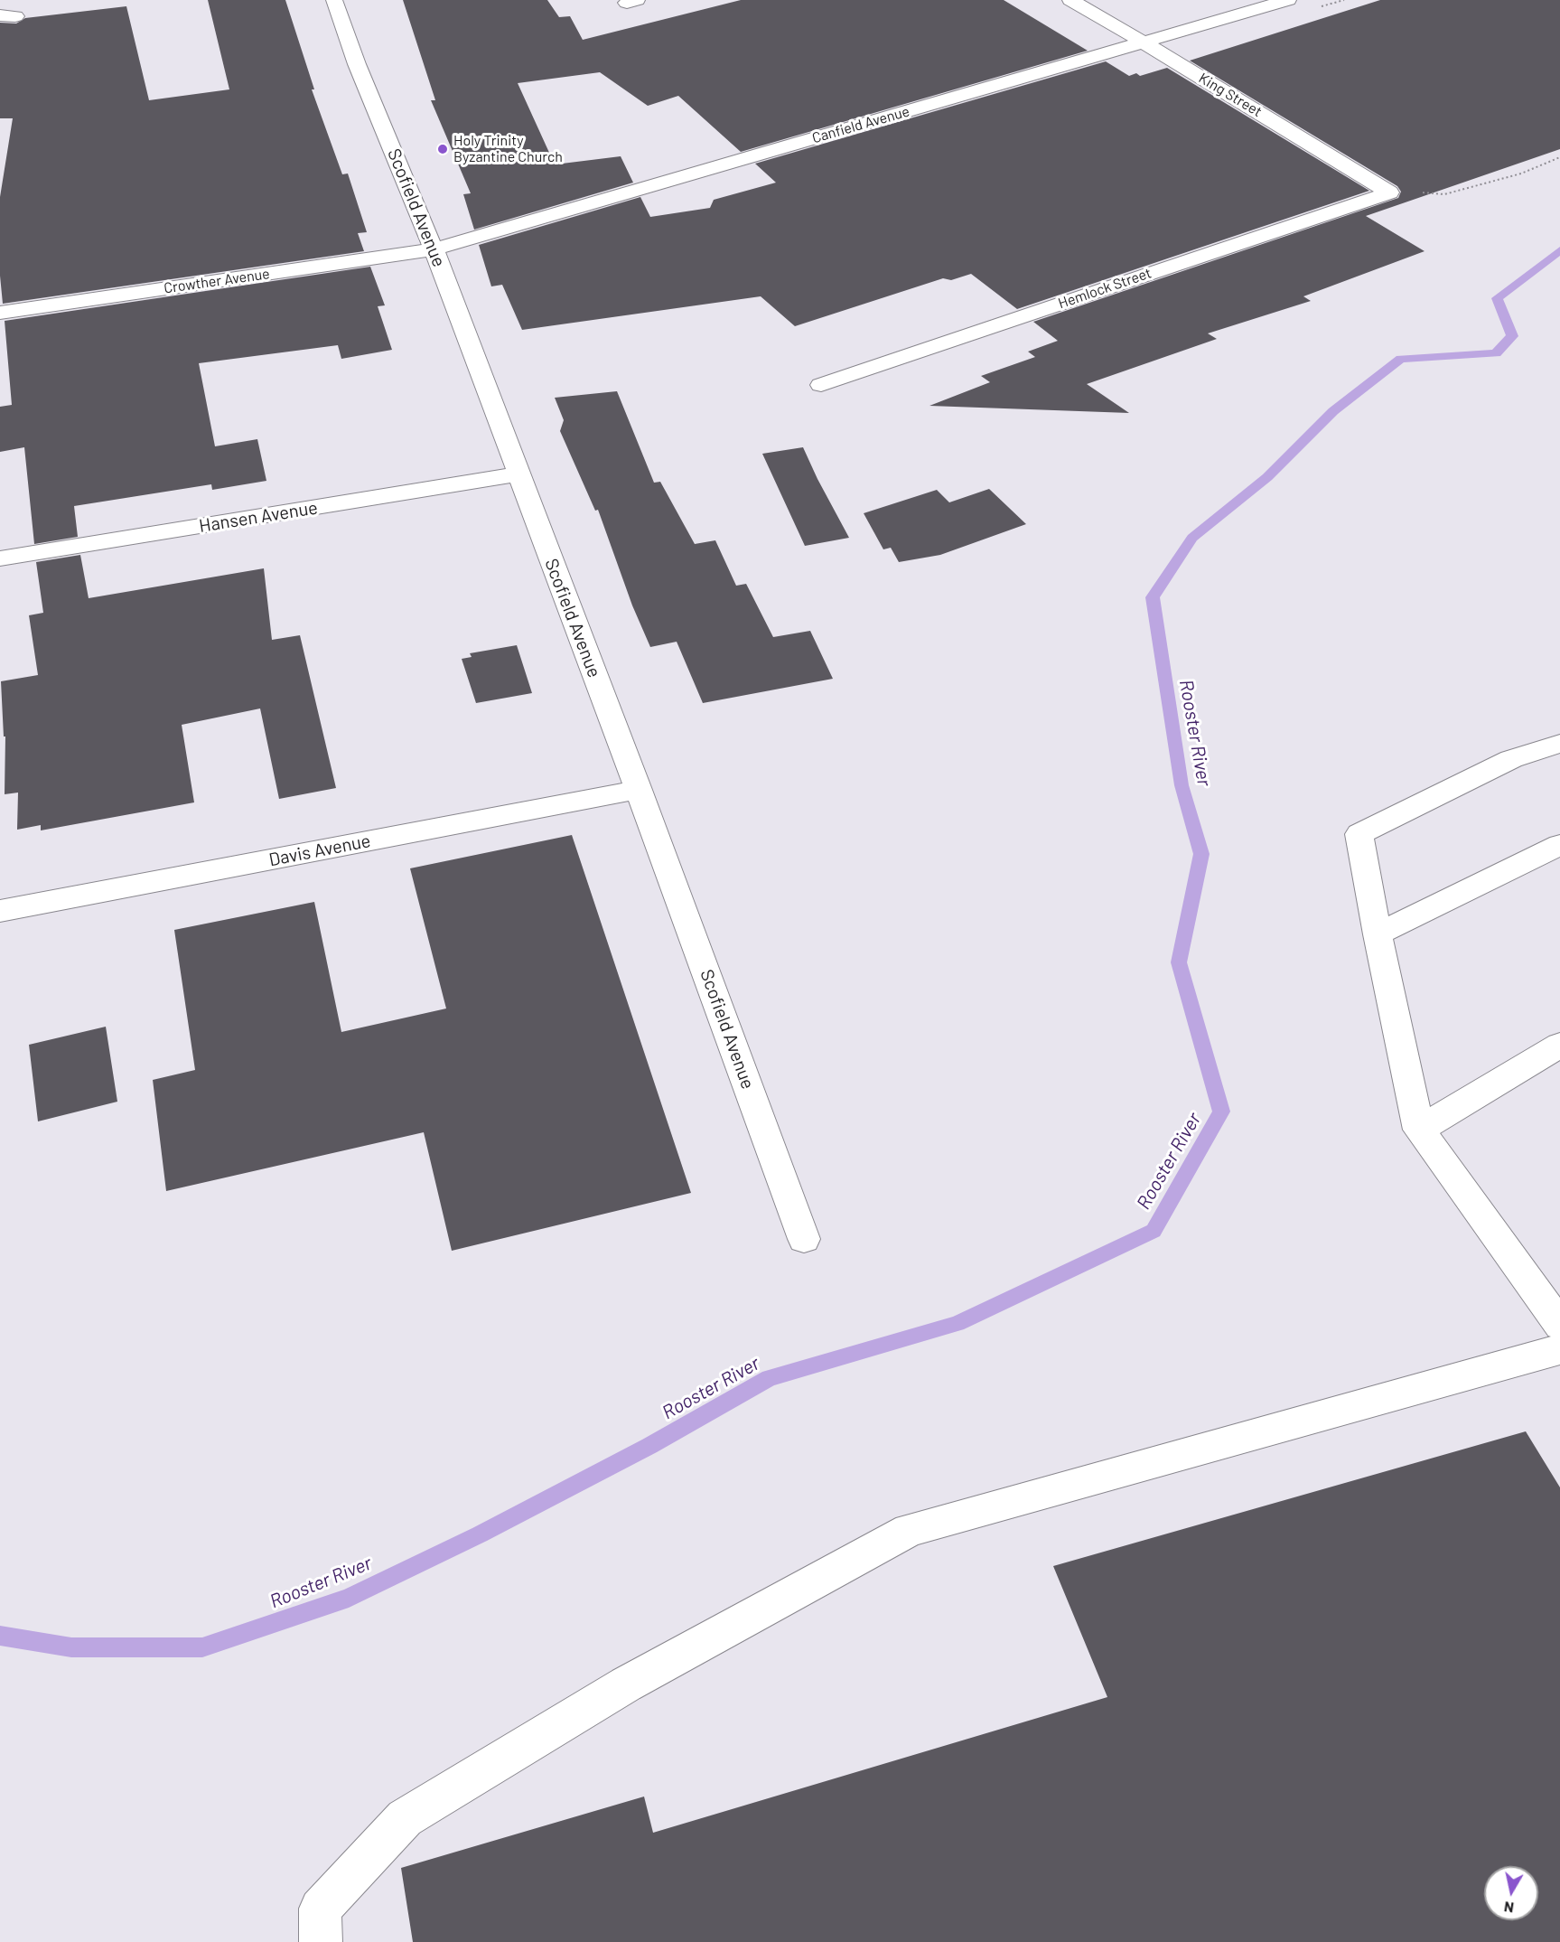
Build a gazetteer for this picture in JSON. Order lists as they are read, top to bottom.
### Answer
{
  "streets": {
    "street": [
      "King Street",
      "Canfield Avenue",
      "Scofield Avenue",
      "Crowther Avenue",
      "Hemlock Street",
      "Hansen Avenue",
      "Davis Avenue"
    ]
  },
  "crossings": [
    ["King Street", "Canfield Avenue"],
    ["King Street", "Hemlock Street"],
    ["Canfield Avenue", "Scofield Avenue"],
    ["Canfield Avenue", "Crowther Avenue"],
    ["Scofield Avenue", "Crowther Avenue"],
    ["Scofield Avenue", "Hansen Avenue"],
    ["Scofield Avenue", "Davis Avenue"]
  ],
  "water": ["Rooster River"],
  "places": ["Holy Trinity Byzantine Church"],
  "north": "bottom"
}
